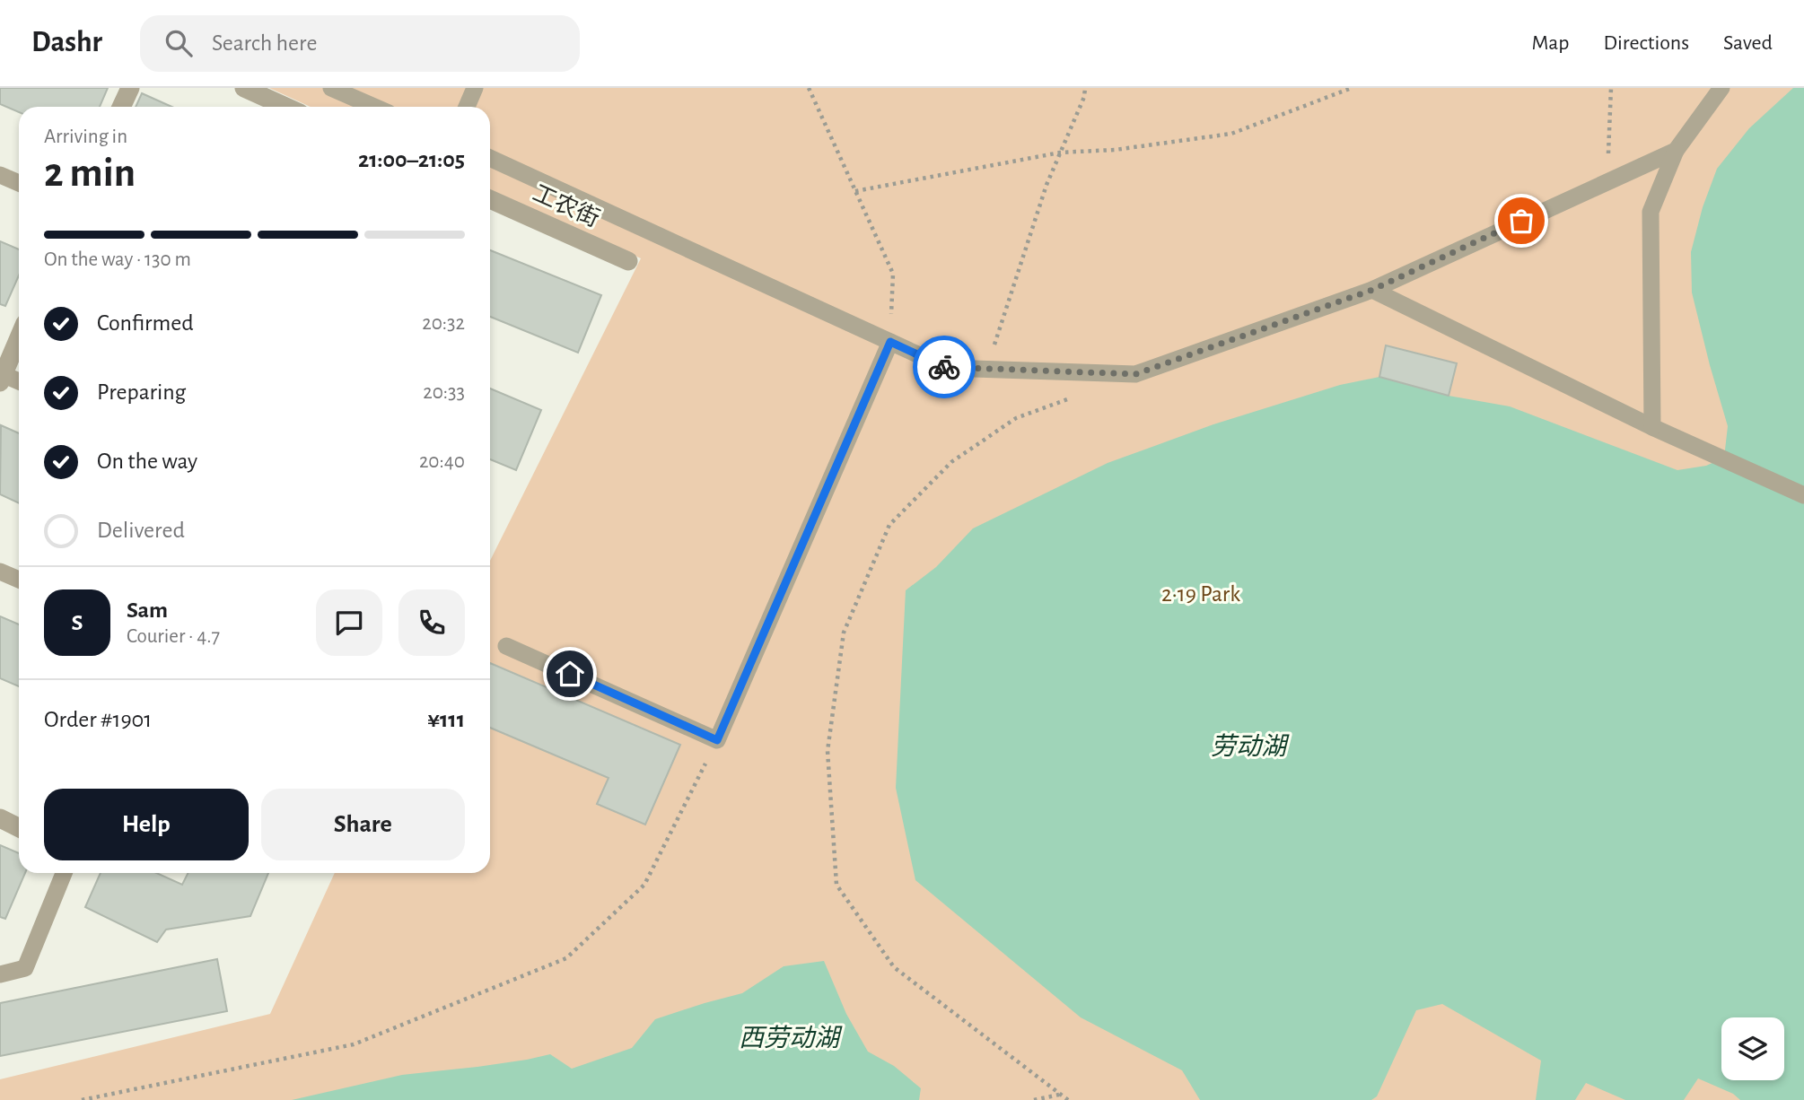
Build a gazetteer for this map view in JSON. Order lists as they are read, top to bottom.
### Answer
{
  "streets": {
    "street": ["工农街"]
  },
  "water": ["劳动湖", "西劳动湖"],
  "parks": ["2·19 Park"],
  "page": {
    "header": "Dashr",
    "search": "Search here",
    "nav": ["Map", "Directions", "Saved"],
    "heading": ["2 min", "Arriving in", "21:00–21:05"],
    "panel": [
      "Sam",
      "Courier · 4.7",
      "Order #1901",
      "¥111"
    ],
    "bar": "On the way · 130 m",
    "list": [
      ["Confirmed", "20:32"],
      ["Preparing", "20:33"],
      ["On the way", "20:40"],
      "Delivered"
    ],
    "round": "S",
    "buttons": ["Help", "Share"]
  }
}
